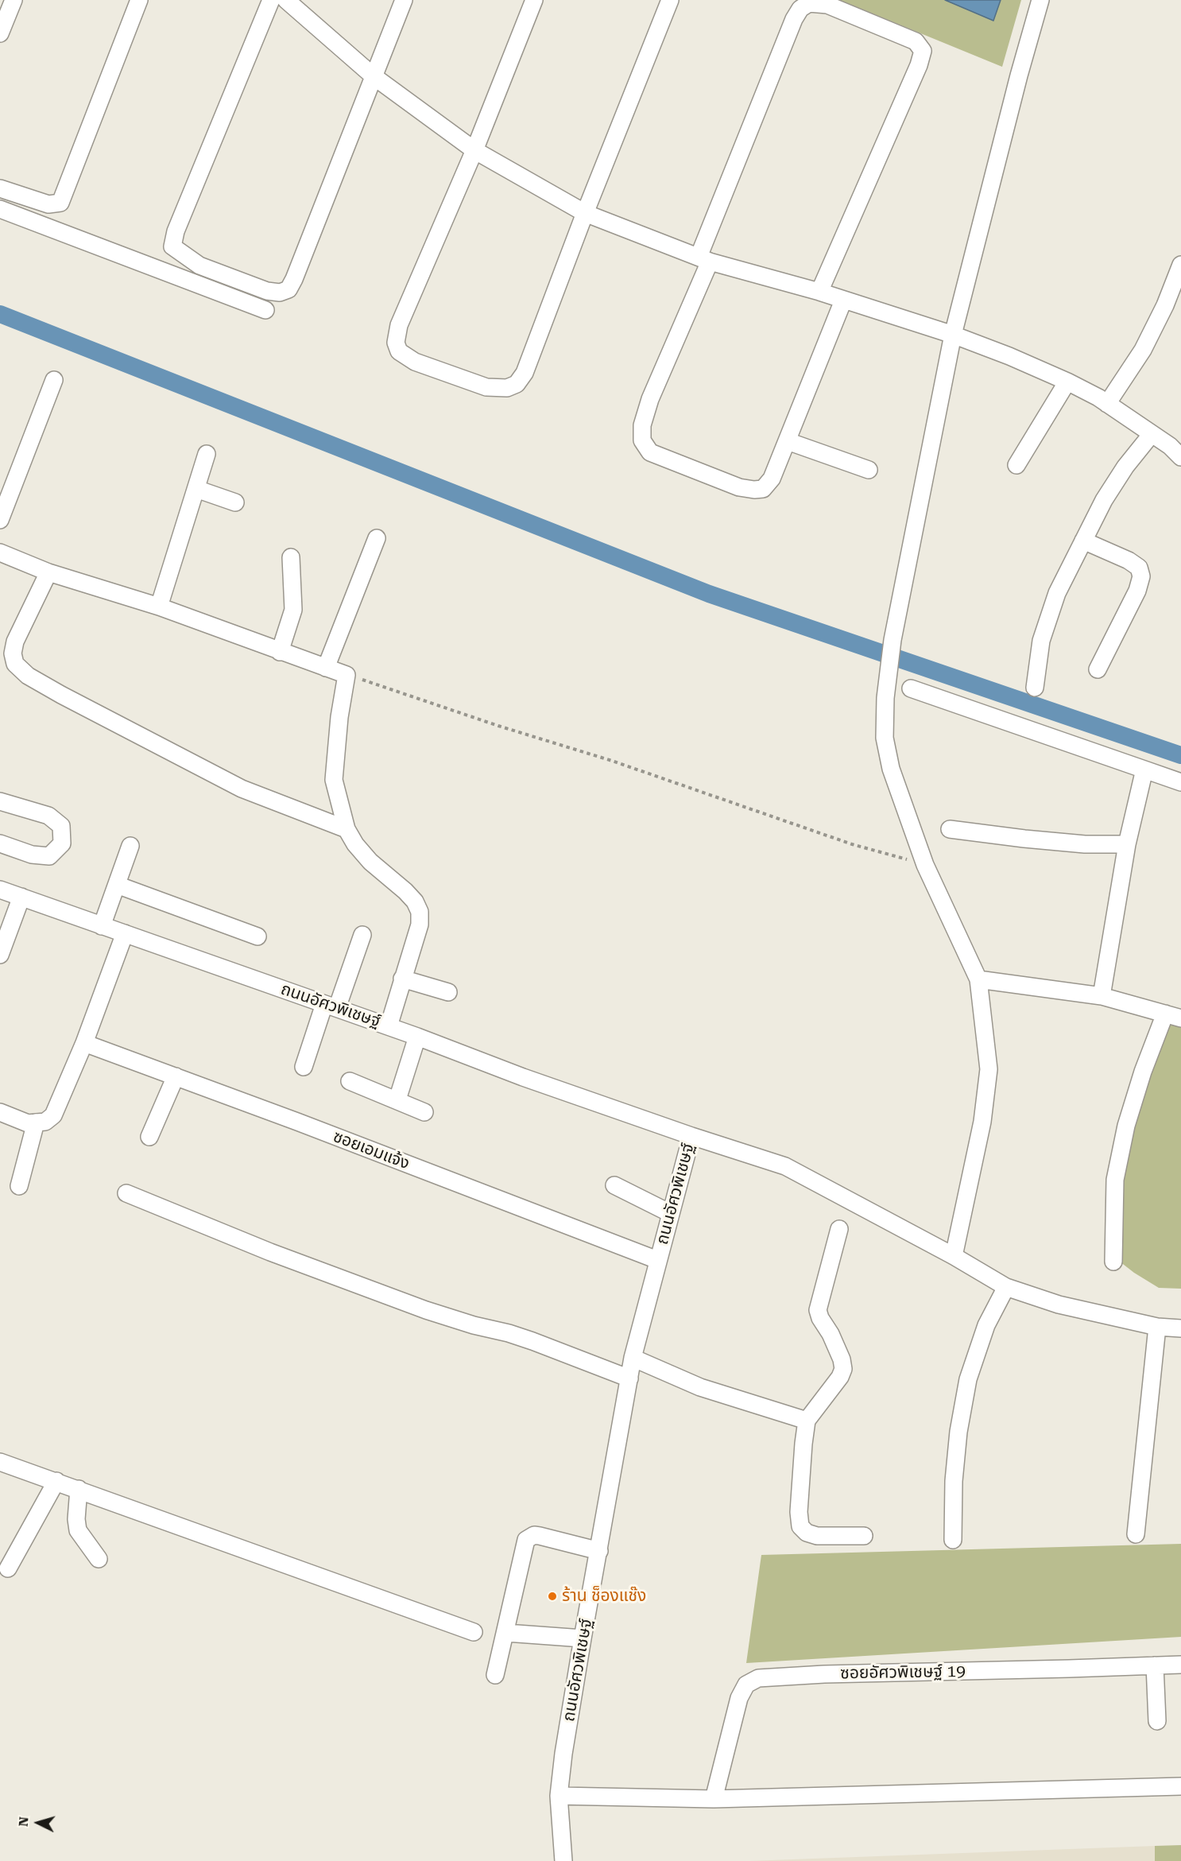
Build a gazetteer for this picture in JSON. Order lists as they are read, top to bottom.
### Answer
{
  "streets": {
    "street": ["ถนนอัศวพิเชษฐ์", "ซอยเอมแจ้ง", "ซอยอัศวพิเชษฐ์ 19"]
  },
  "crossings": [
    ["ถนนอัศวพิเชษฐ์", "ซอยเอมแจ้ง"]
  ],
  "places": ["ร้าน ช็องแช๊ง"],
  "north": "left"
}
